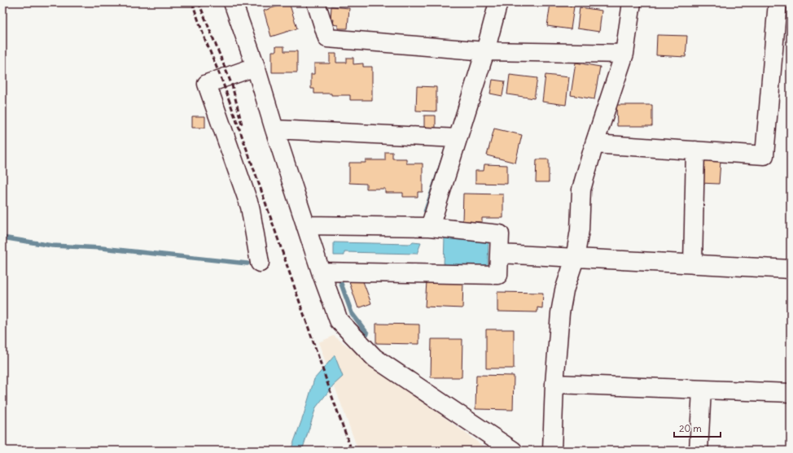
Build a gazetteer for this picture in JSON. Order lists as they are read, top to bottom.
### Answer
{
  "scale_bar": "20 m"
}
